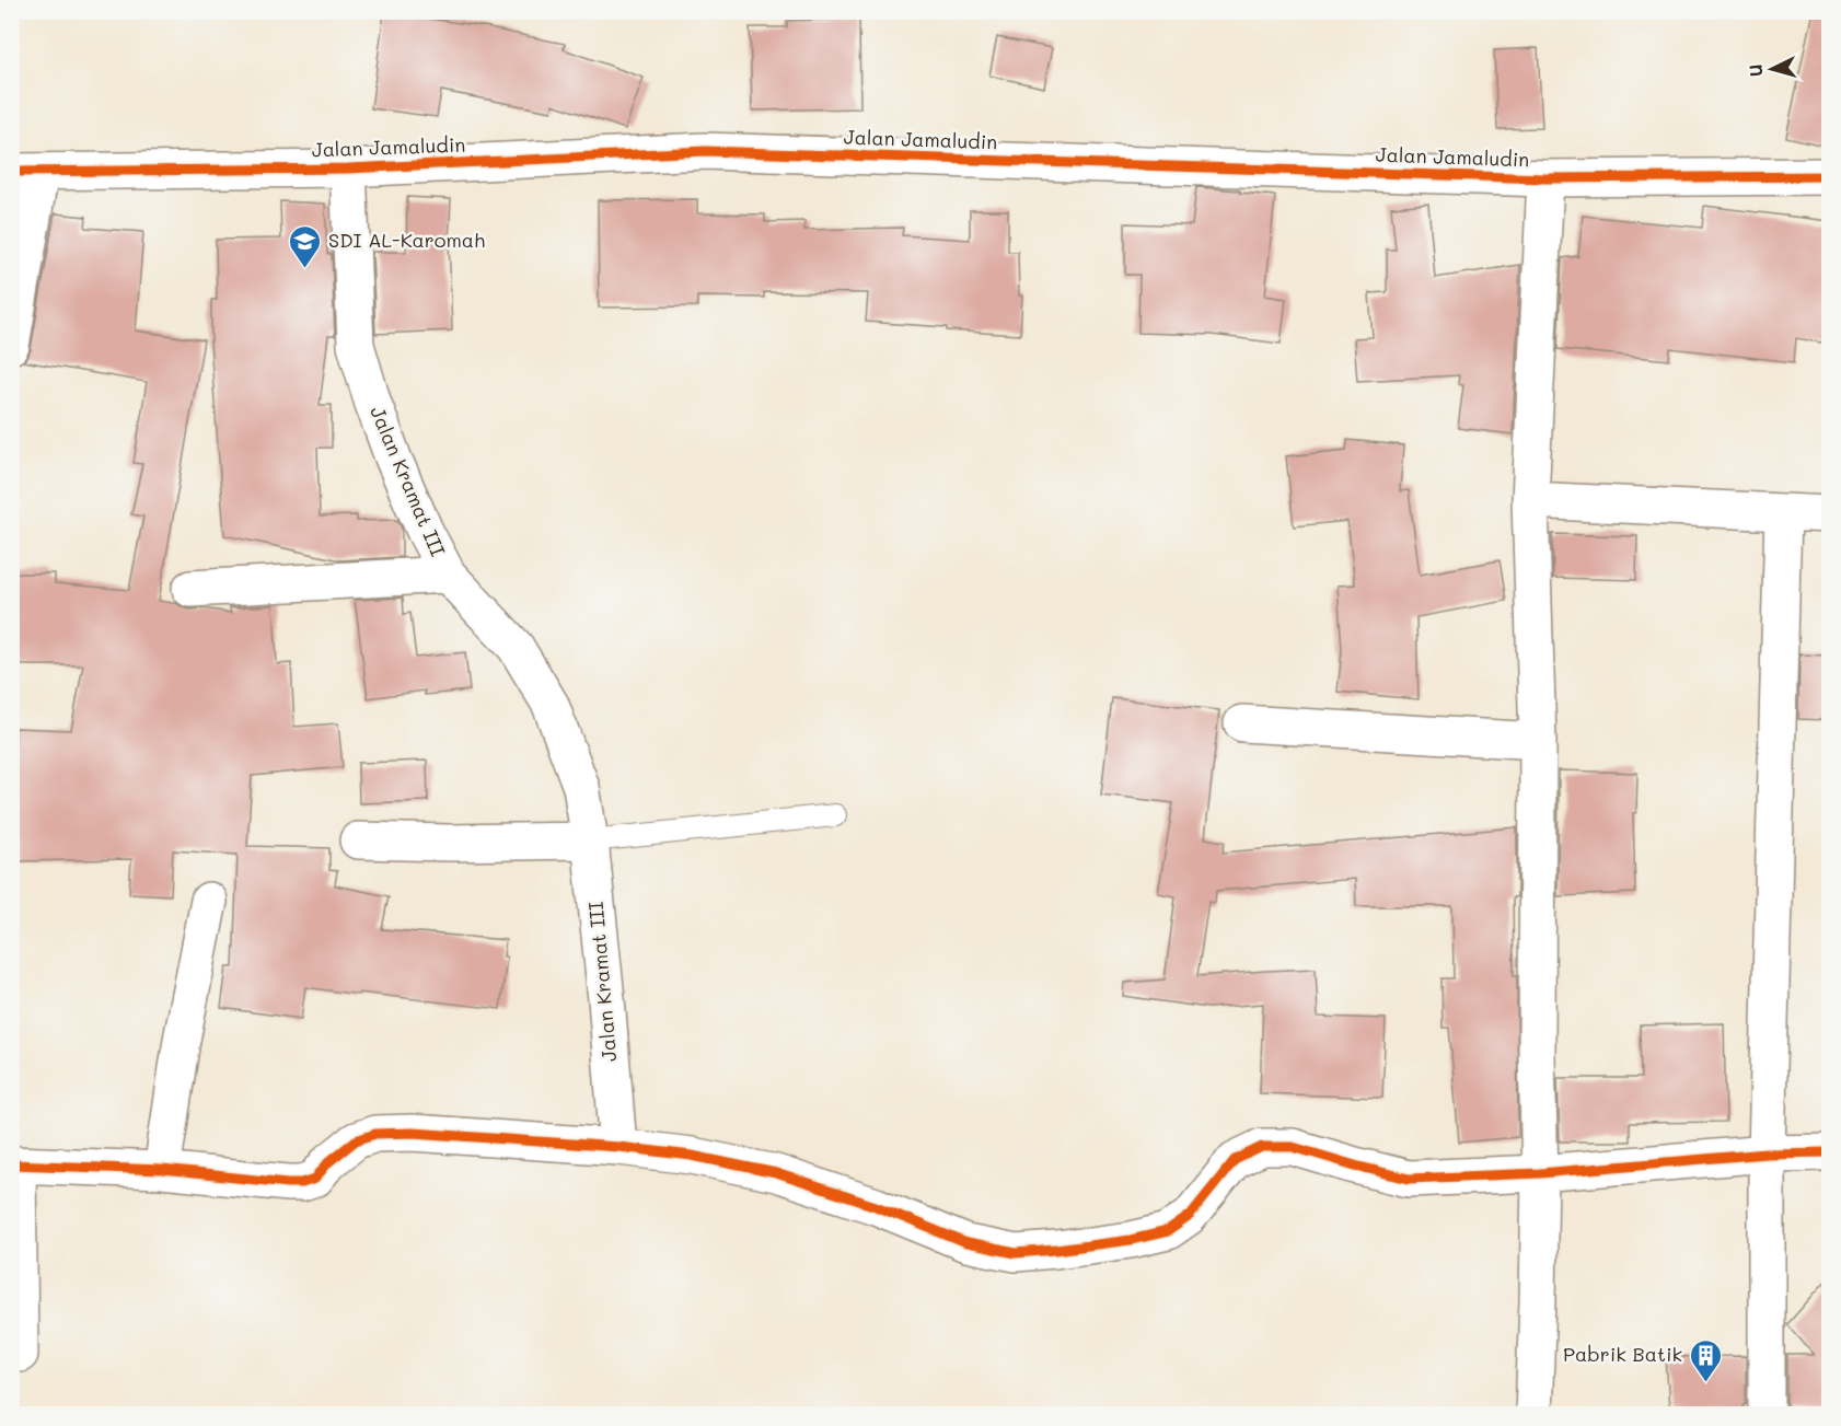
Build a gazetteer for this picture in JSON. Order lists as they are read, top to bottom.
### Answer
{
  "streets": {
    "street": ["Jalan Jamaludin", "Jalan Kramat III"]
  },
  "crossings": [
    ["Jalan Jamaludin", "Jalan Kramat III"]
  ],
  "places": {
    "school or university": ["SDI AL-Karomah"],
    "building": ["Pabrik Batik"]
  },
  "north": "left"
}
